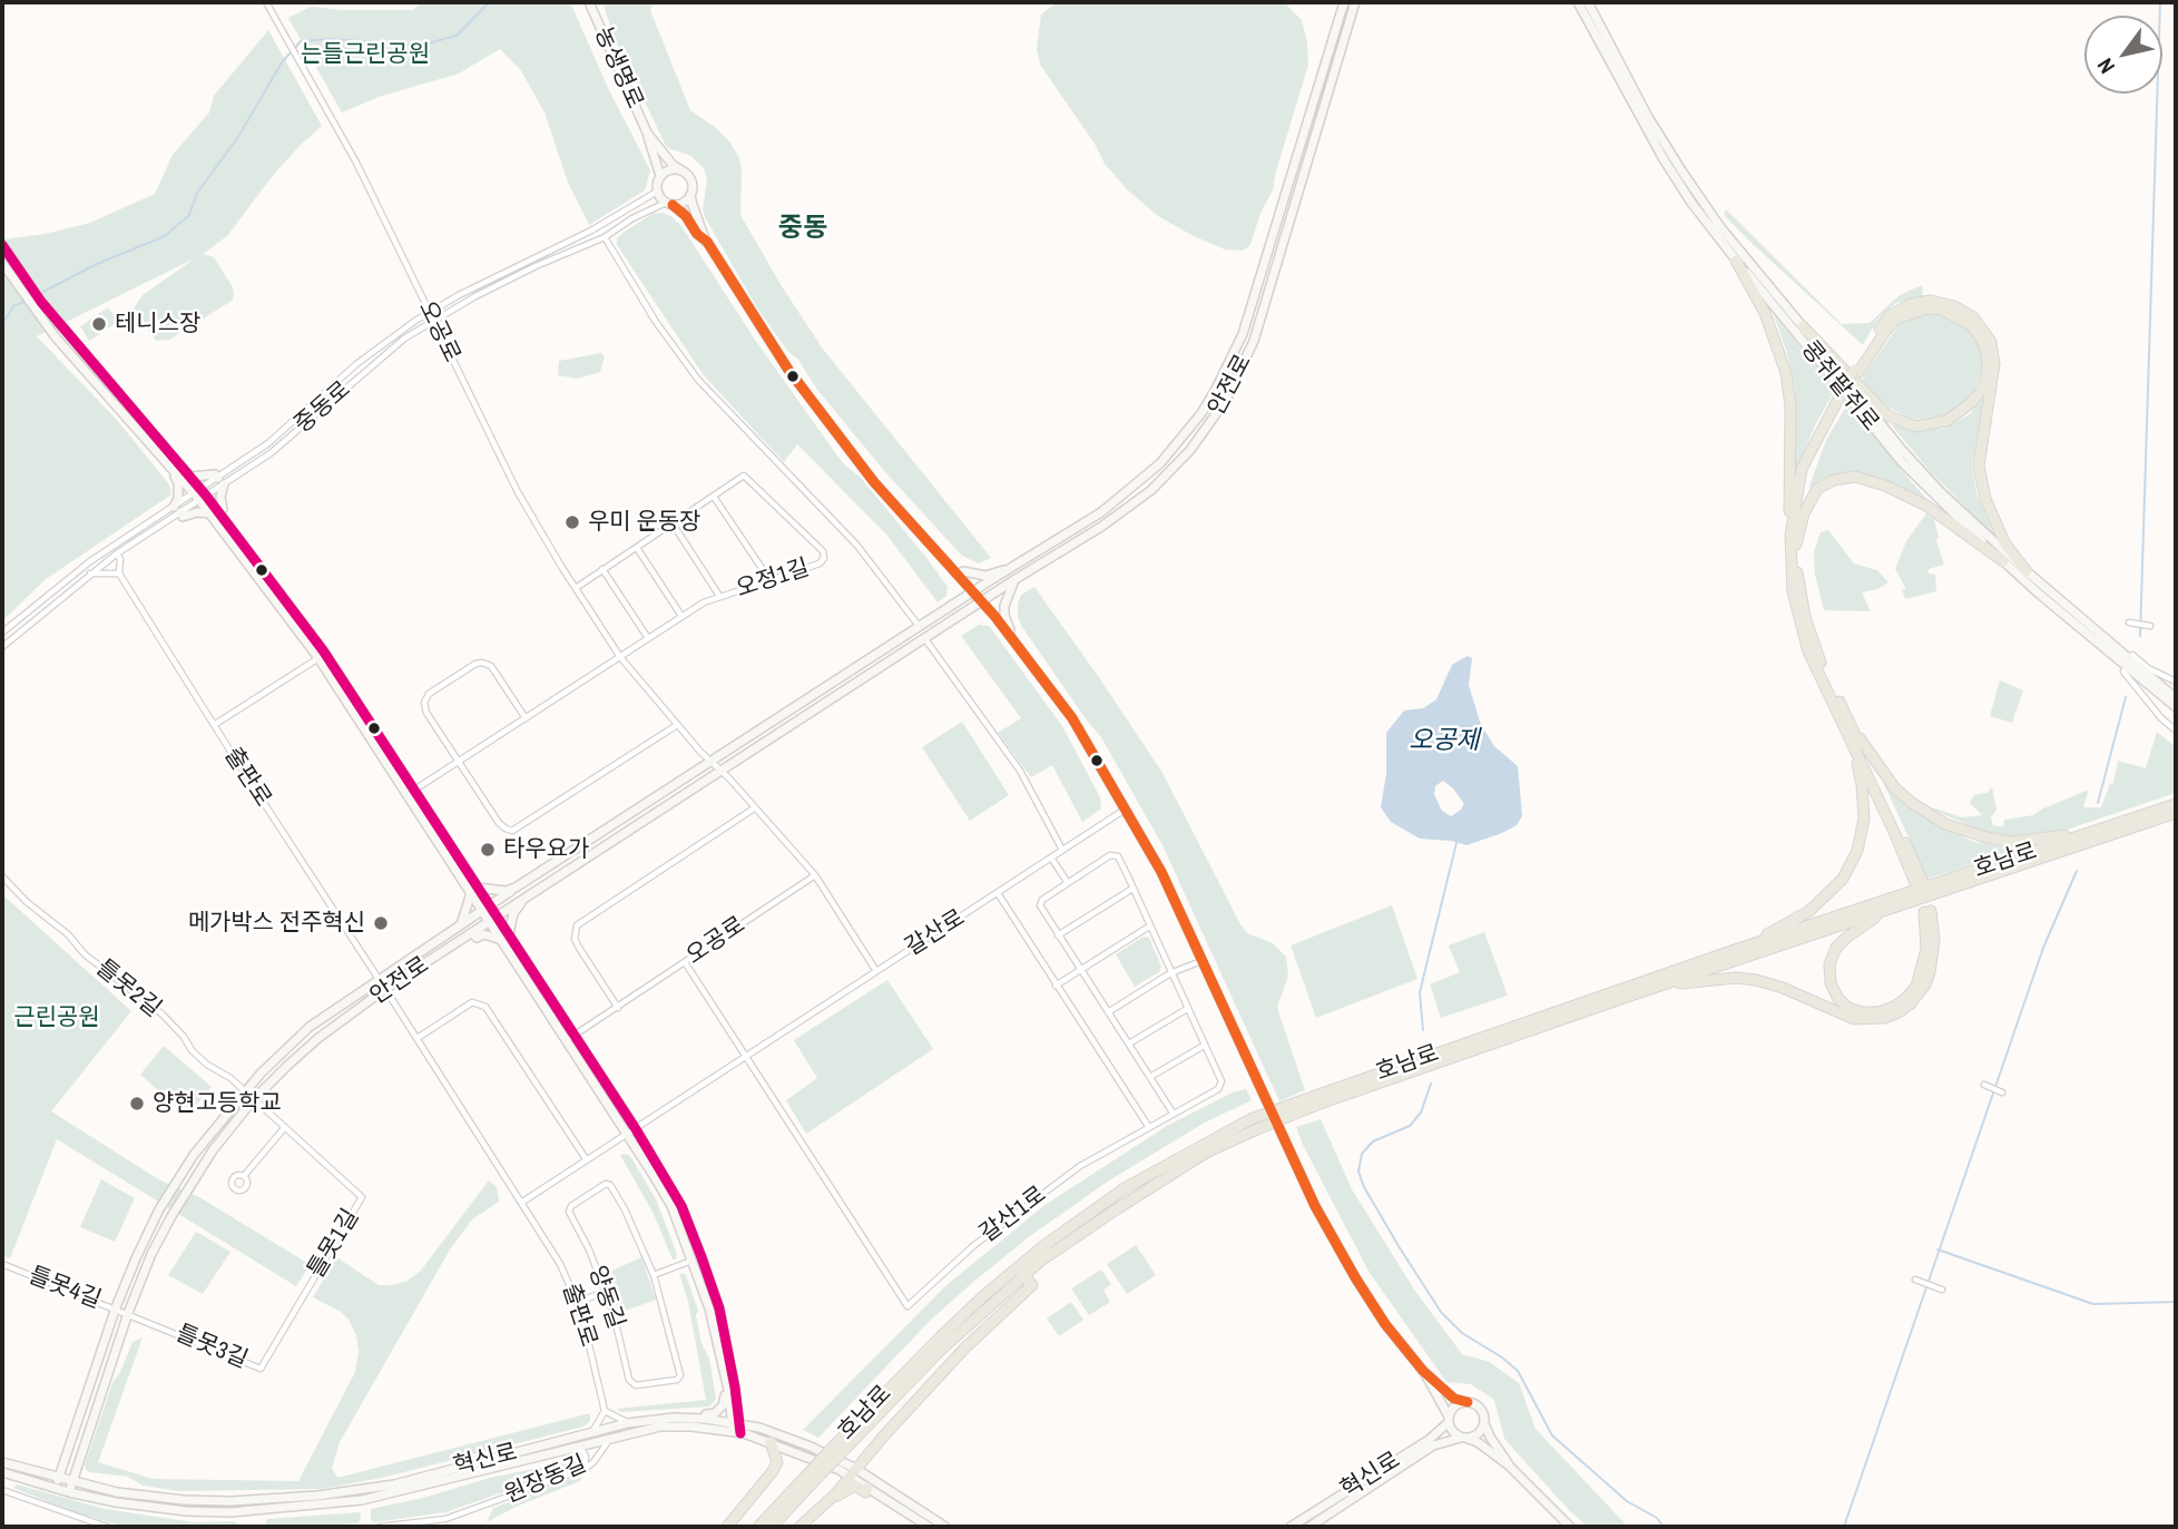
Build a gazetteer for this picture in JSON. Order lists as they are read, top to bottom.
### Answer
{
  "streets": {
    "highway": ["호남로"],
    "street": [
      "농생명로",
      "오공로",
      "안전로",
      "콩쥐팥쥐로",
      "중동로",
      "오정1길",
      "출판로",
      "갈산로",
      "틀못2길",
      "갈산1로",
      "틀못1길",
      "틀못4길",
      "양동길",
      "틀못3길",
      "혁신로",
      "원장동길"
    ]
  },
  "crossings": [
    ["오공로", "안전로"],
    ["오공로", "중동로"],
    ["오공로", "오정1길"],
    ["오공로", "갈산로"],
    ["안전로", "출판로"],
    ["안전로", "틀못2길"],
    ["안전로", "틀못1길"],
    ["안전로", "틀못4길"],
    ["안전로", "틀못3길"],
    ["안전로", "혁신로"],
    ["중동로", "출판로"],
    ["출판로", "갈산로"],
    ["갈산로", "갈산1로"],
    ["틀못2길", "틀못1길"],
    ["틀못1길", "틀못3길"],
    ["틀못4길", "틀못3길"],
    ["혁신로", "원장동길"]
  ],
  "districts": ["중동"],
  "water": ["오공제"],
  "parks": ["는들근린공원", "근린공원"],
  "places": [
    "테니스장",
    "우미 운동장",
    "타우요가",
    "메가박스 전주혁신",
    "양현고등학교"
  ],
  "north": "bottom left"
}
